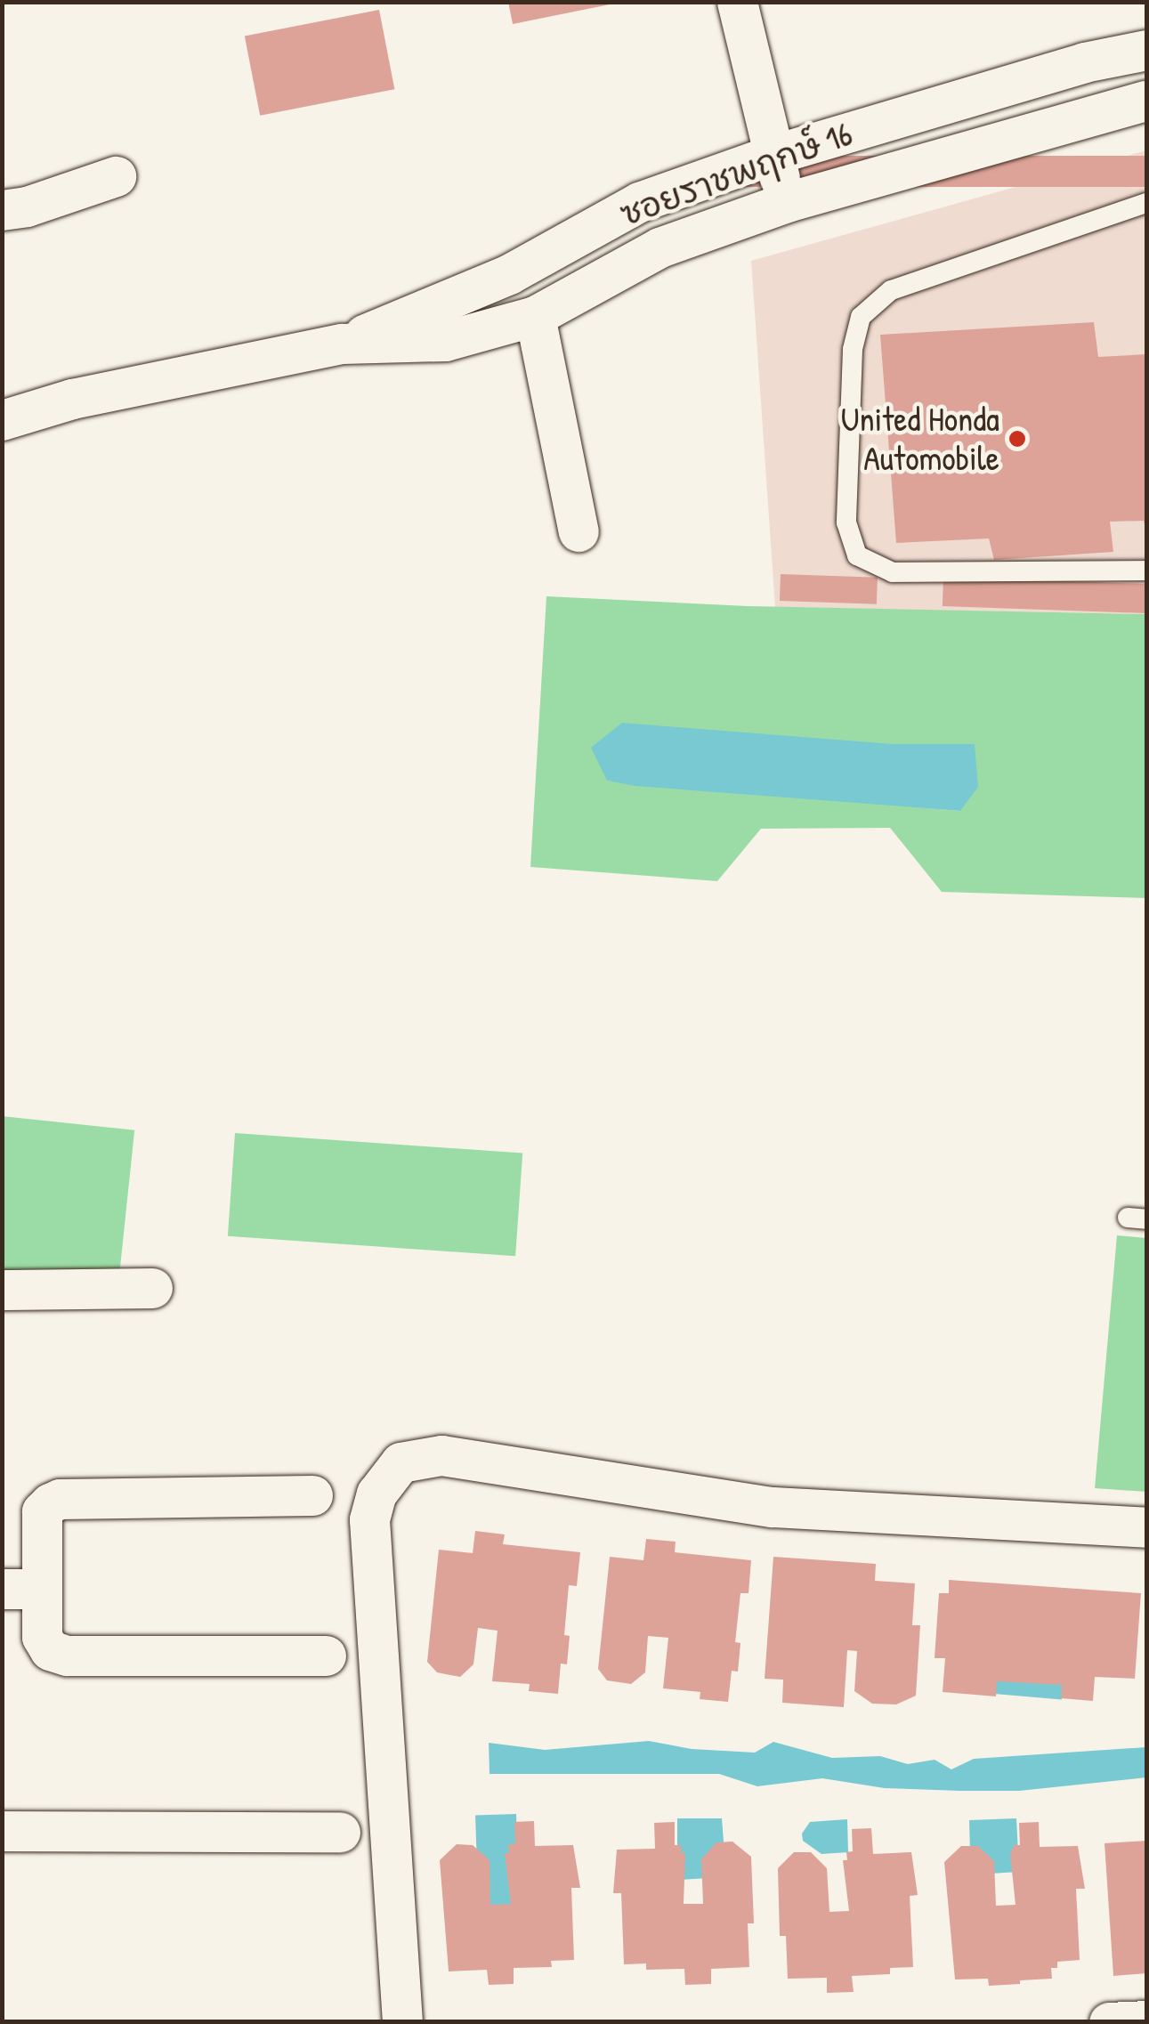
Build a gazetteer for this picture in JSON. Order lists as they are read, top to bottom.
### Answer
{
  "streets": {
    "street": ["ซอยราชพฤกษ์ 16"]
  },
  "places": ["United Honda Automobile"]
}
